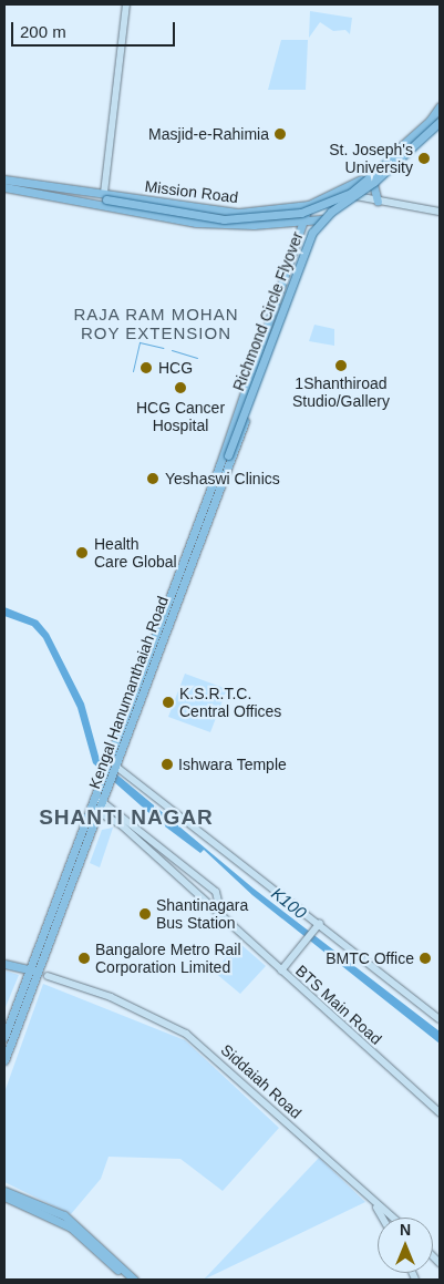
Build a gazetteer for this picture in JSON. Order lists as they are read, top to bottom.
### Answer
{
  "streets": {
    "main road": ["Mission Road", "Richmond Circle Flyover", "Kengal Hanumanthaiah Road"],
    "street": ["BTS Main Road", "Siddaiah Road"]
  },
  "crossings": [
    ["Mission Road", "Richmond Circle Flyover"],
    ["Mission Road", "Kengal Hanumanthaiah Road"],
    ["Richmond Circle Flyover", "Kengal Hanumanthaiah Road"],
    ["Kengal Hanumanthaiah Road", "BTS Main Road"],
    ["Kengal Hanumanthaiah Road", "Siddaiah Road"]
  ],
  "districts": ["RAJA RAM MOHAN ROY EXTENSION", "SHANTI NAGAR"],
  "water": ["K100"],
  "places": [
    "Masjid-e-Rahimia",
    "St. Joseph's University",
    "1Shanthiroad Studio/Gallery",
    "HCG",
    "HCG Cancer Hospital",
    "Yeshaswi Clinics",
    "Health Care Global",
    "K.S.R.T.C. Central Offices",
    "Ishwara Temple",
    "Shantinagara Bus Station",
    "Bangalore Metro Rail Corporation Limited",
    "BMTC Office"
  ],
  "scale_bar": "200 m",
  "north": "top"
}
